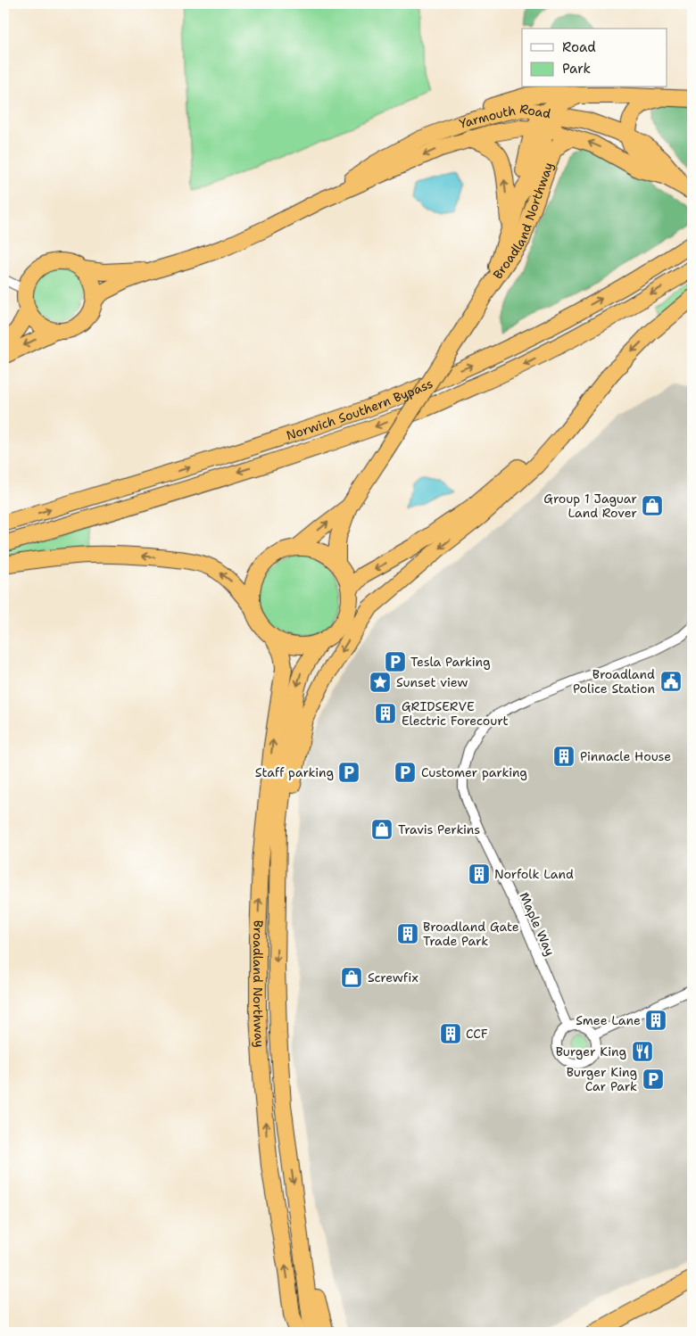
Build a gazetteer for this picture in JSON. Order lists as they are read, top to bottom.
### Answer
{
  "streets": {
    "highway": ["Yarmouth Road", "Broadland Northway", "Norwich Southern Bypass"],
    "street": ["Maple Way"]
  },
  "crossings": [
    ["Yarmouth Road", "Broadland Northway"]
  ],
  "places": {
    "shop": ["Group 1 Jaguar Land Rover", "Travis Perkins", "Screwfix"],
    "parking": [
      "Tesla Parking",
      "Staff parking",
      "Customer parking",
      "Burger King Car Park"
    ],
    "public building": ["Broadland Police Station"],
    "place": ["Sunset view"],
    "building": [
      "GRIDSERVE Electric Forecourt",
      "Pinnacle House",
      "Norfolk Land",
      "Broadland Gate Trade Park",
      "Smee Lane",
      "CCF"
    ],
    "restaurant": ["Burger King"]
  },
  "legend": ["Road", "Park"]
}
